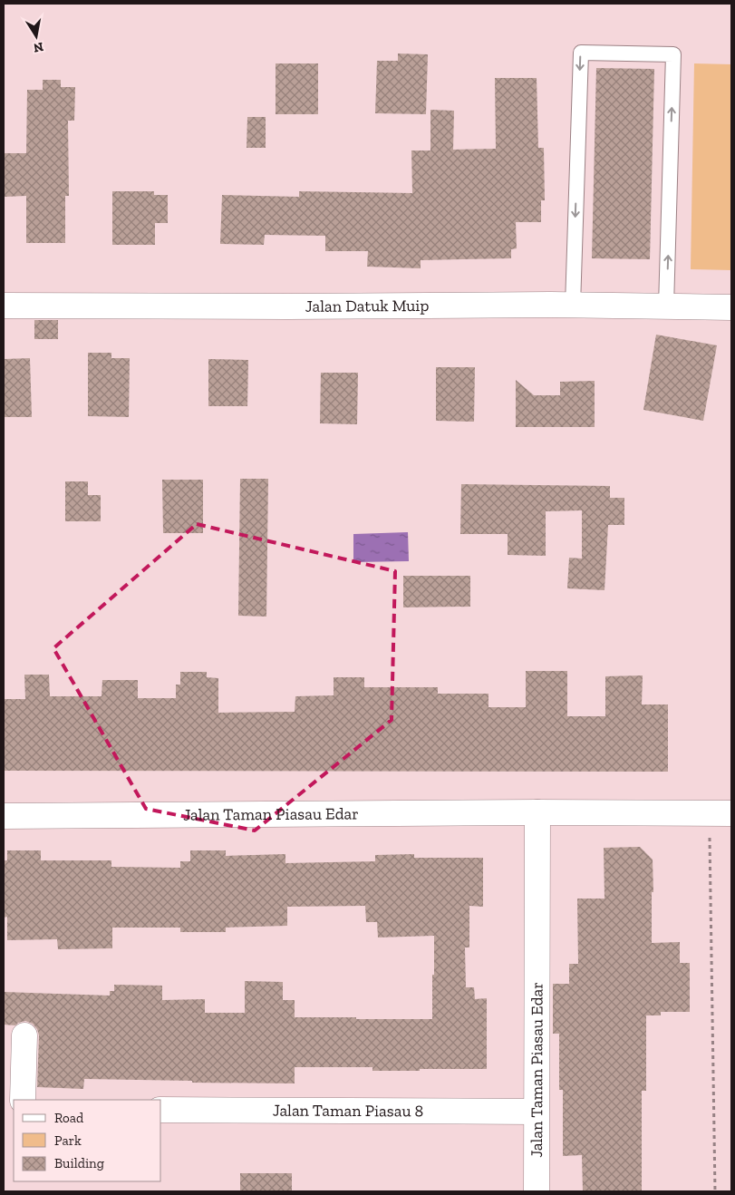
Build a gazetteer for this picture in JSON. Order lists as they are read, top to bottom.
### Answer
{
  "streets": {
    "street": ["Jalan Datuk Muip", "Jalan Taman Piasau Edar", "Jalan Taman Piasau 8"]
  },
  "crossings": [
    ["Jalan Taman Piasau Edar", "Jalan Taman Piasau 8"]
  ],
  "legend": ["Road", "Park", "Building"],
  "north": "bottom"
}
